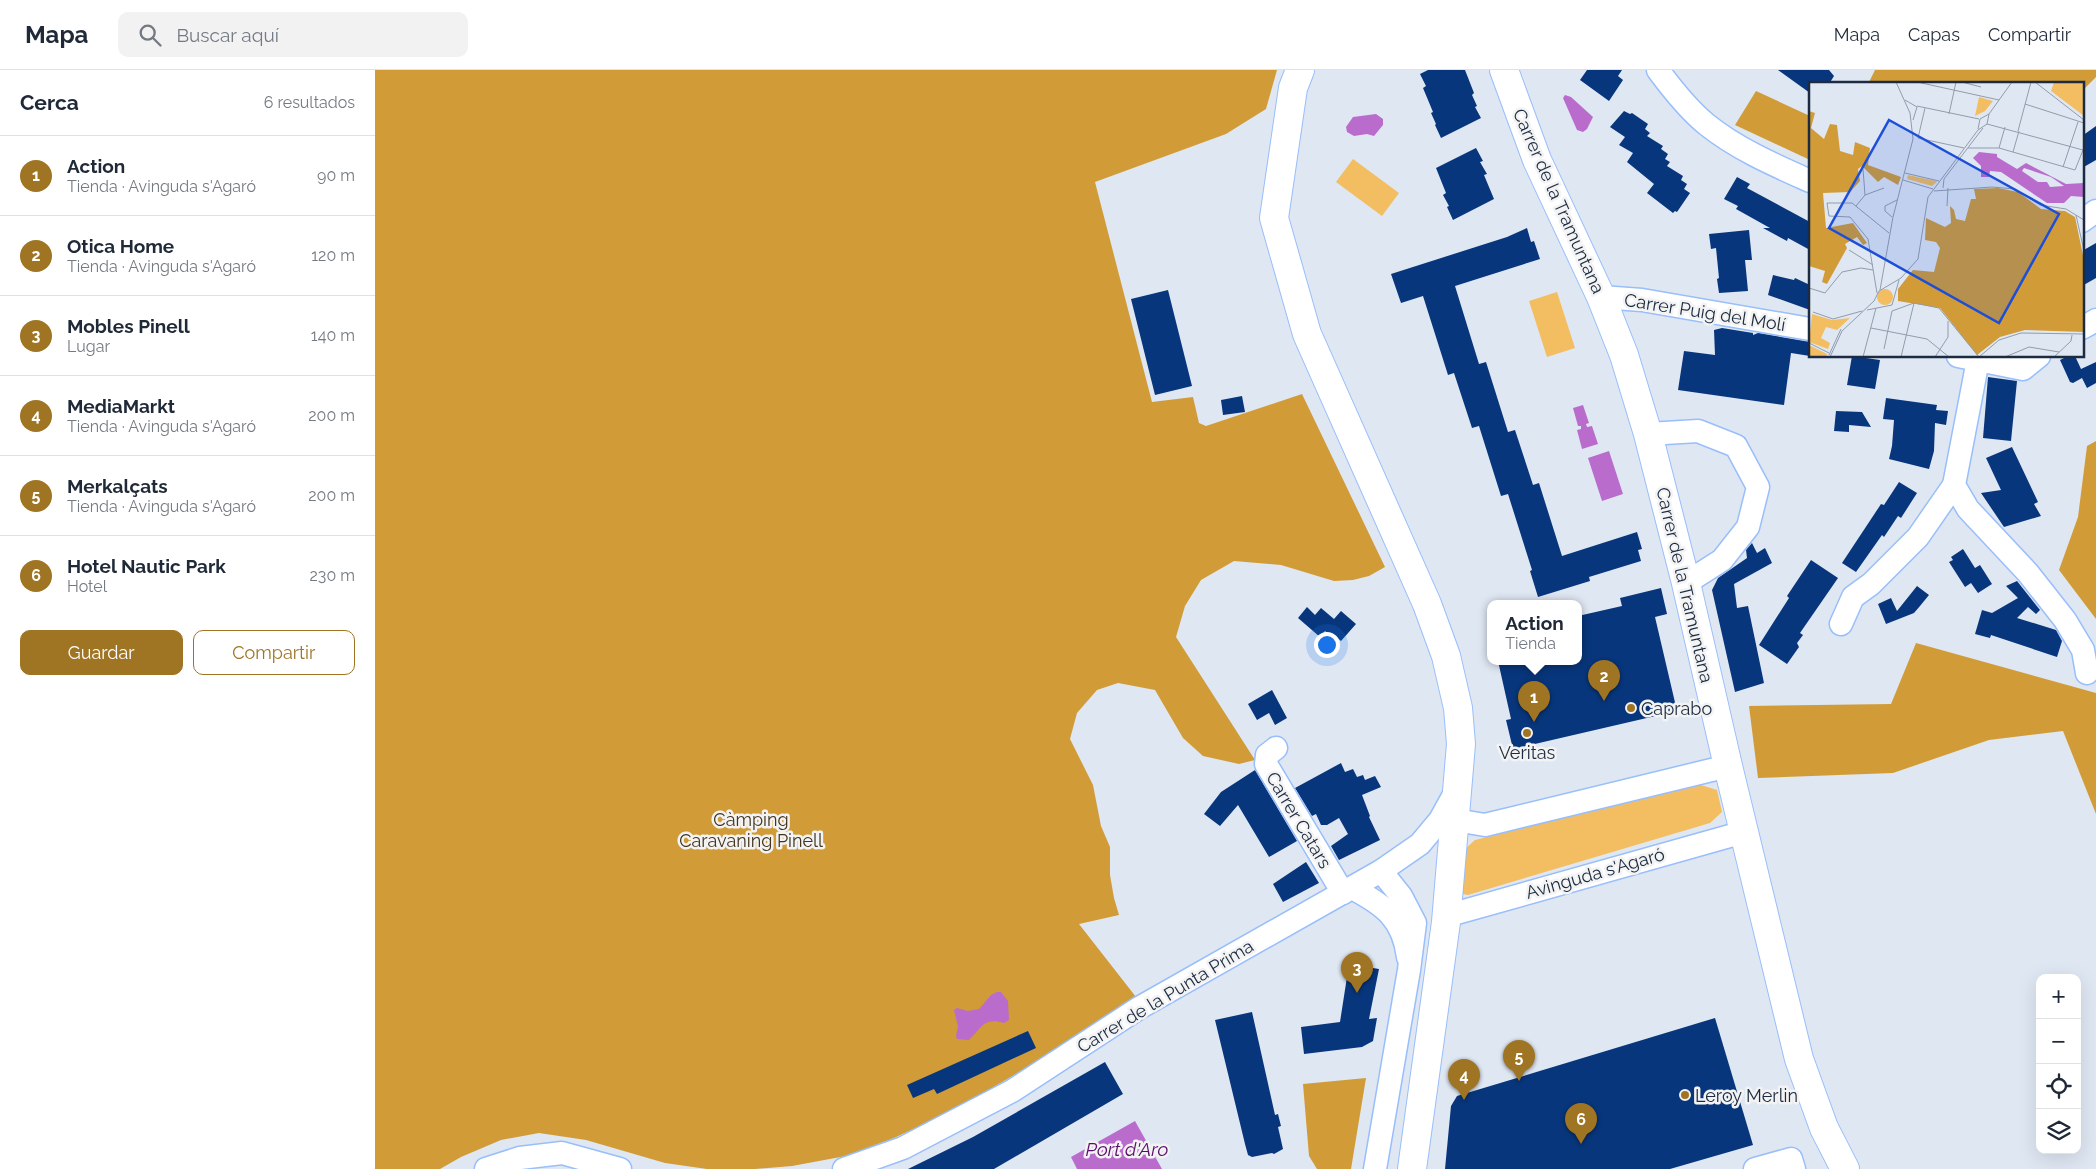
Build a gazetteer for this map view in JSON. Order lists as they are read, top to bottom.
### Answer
{
  "streets": {
    "main road": ["Carrer de la Tramuntana"],
    "street": [
      "Carrer Puig del Molí",
      "Carrer Catars",
      "Avinguda s'Agaró",
      "Carrer de la Punta Prima"
    ]
  },
  "crossings": [
    ["Carrer de la Tramuntana", "Carrer Puig del Molí"],
    ["Carrer de la Tramuntana", "Avinguda s'Agaró"],
    ["Carrer Catars", "Carrer de la Punta Prima"]
  ],
  "water": ["Port d'Aro"],
  "parks": ["Càmping Caravaning Pinell"],
  "places": ["Caprabo", "Veritas", "Leroy Merlin"],
  "page": {
    "header": "Mapa",
    "search": "Buscar aquí",
    "nav": ["Mapa", "Capas", "Compartir"],
    "heading": ["Cerca", "6 resultados"],
    "list": [
      {
        "mark": "1",
        "name": "Action",
        "note": "Tienda · Avinguda s'Agaró",
        "value": "90 m"
      },
      {
        "mark": "2",
        "name": "Otica Home",
        "note": "Tienda · Avinguda s'Agaró",
        "value": "120 m"
      },
      {
        "mark": "3",
        "name": "Mobles Pinell",
        "note": "Lugar",
        "value": "140 m"
      },
      {
        "mark": "4",
        "name": "MediaMarkt",
        "note": "Tienda · Avinguda s'Agaró",
        "value": "200 m"
      },
      {
        "mark": "5",
        "name": "Merkalçats",
        "note": "Tienda · Avinguda s'Agaró",
        "value": "200 m"
      },
      {
        "mark": "6",
        "name": "Hotel Nautic Park",
        "note": "Hotel",
        "value": "230 m"
      }
    ],
    "popup": ["Action", "Tienda"],
    "buttons": ["Guardar", "Compartir"],
    "pins": [
      "2",
      "1",
      "3",
      "5",
      "4",
      "6"
    ],
    "map_buttons": ["+", "−"]
  }
}
